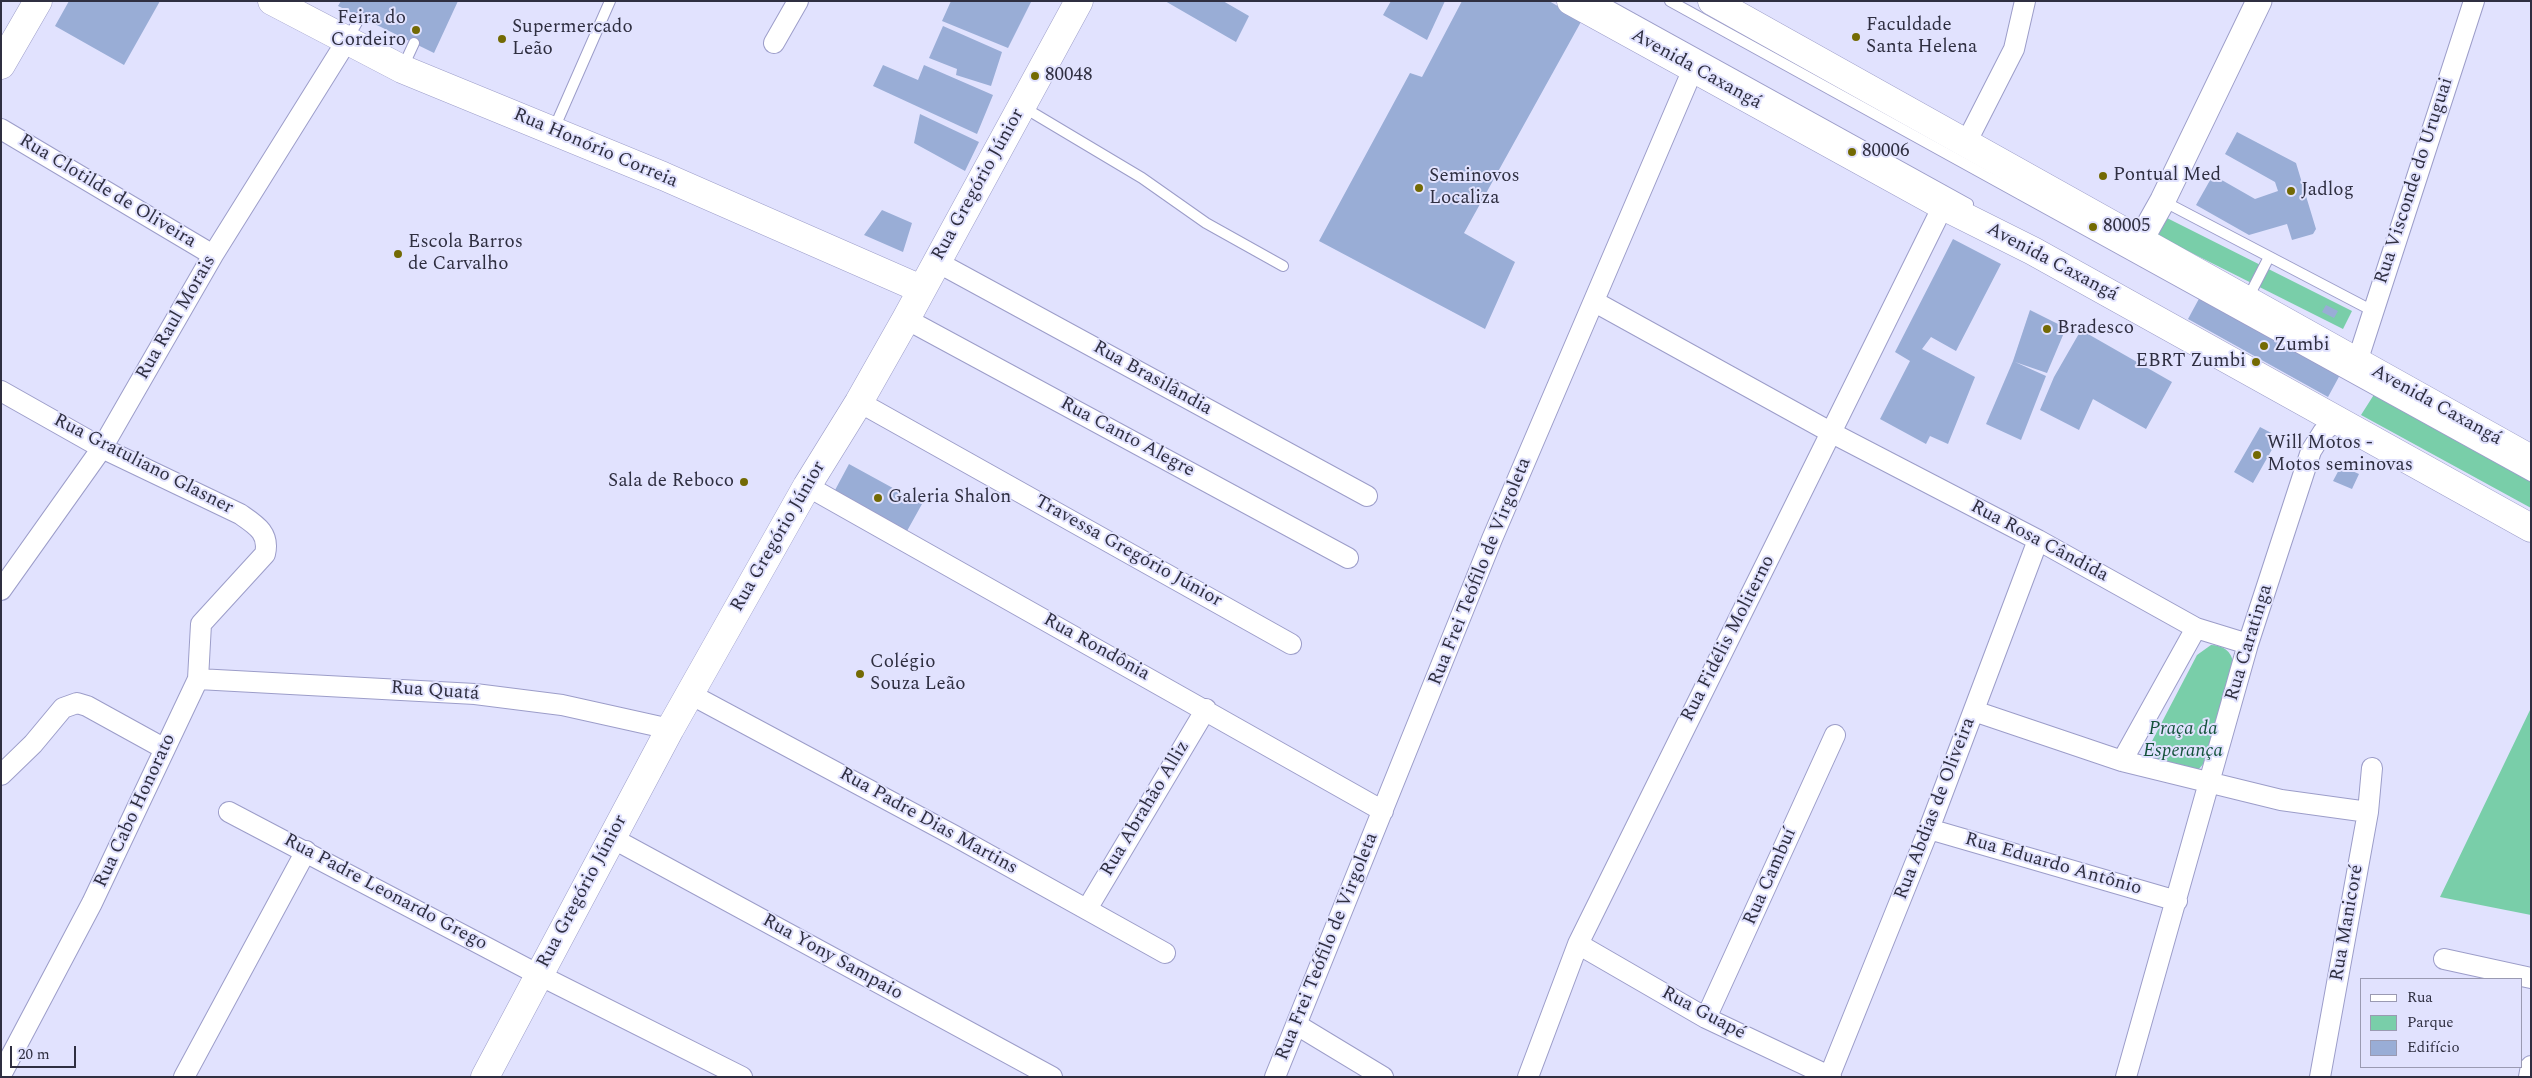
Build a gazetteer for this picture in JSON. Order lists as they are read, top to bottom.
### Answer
{
  "streets": {
    "main road": ["Avenida Caxangá", "Rua Honório Correia", "Rua Gregório Júnior"],
    "street": [
      "Rua Visconde do Uruguai",
      "Rua Clotilde de Oliveira",
      "Rua Raul Morais",
      "Rua Brasilândia",
      "Rua Canto Alegre",
      "Rua Gratuliano Glasner",
      "Rua Rosa Cândida",
      "Travessa Gregório Júnior",
      "Rua Frei Teófilo de Virgoleta",
      "Rua Fidélis Moliterno",
      "Rua Caratinga",
      "Rua Rondônia",
      "Rua Quatá",
      "Rua Abrahão Alliz",
      "Rua Abdias de Oliveira",
      "Rua Cabo Honorato",
      "Rua Padre Dias Martins",
      "Rua Eduardo Antônio",
      "Rua Cambuí",
      "Rua Padre Leonardo Grego",
      "Rua Manicoré",
      "Rua Yony Sampaio",
      "Rua Guapé"
    ]
  },
  "crossings": [
    ["Avenida Caxangá", "Rua Visconde do Uruguai"],
    ["Avenida Caxangá", "Rua Frei Teófilo de Virgoleta"],
    ["Avenida Caxangá", "Rua Fidélis Moliterno"],
    ["Avenida Caxangá", "Rua Caratinga"],
    ["Rua Honório Correia", "Rua Gregório Júnior"],
    ["Rua Honório Correia", "Rua Raul Morais"],
    ["Rua Gregório Júnior", "Rua Brasilândia"],
    ["Rua Gregório Júnior", "Rua Canto Alegre"],
    ["Rua Gregório Júnior", "Travessa Gregório Júnior"],
    ["Rua Gregório Júnior", "Rua Rondônia"],
    ["Rua Gregório Júnior", "Rua Quatá"],
    ["Rua Gregório Júnior", "Rua Padre Dias Martins"],
    ["Rua Gregório Júnior", "Rua Padre Leonardo Grego"],
    ["Rua Gregório Júnior", "Rua Yony Sampaio"],
    ["Rua Clotilde de Oliveira", "Rua Raul Morais"],
    ["Rua Raul Morais", "Rua Gratuliano Glasner"],
    ["Rua Gratuliano Glasner", "Rua Cabo Honorato"],
    ["Rua Rosa Cândida", "Rua Frei Teófilo de Virgoleta"],
    ["Rua Rosa Cândida", "Rua Fidélis Moliterno"],
    ["Rua Rosa Cândida", "Rua Caratinga"],
    ["Rua Rosa Cândida", "Rua Abdias de Oliveira"],
    ["Rua Frei Teófilo de Virgoleta", "Rua Rondônia"],
    ["Rua Fidélis Moliterno", "Rua Guapé"],
    ["Rua Caratinga", "Rua Eduardo Antônio"],
    ["Rua Rondônia", "Rua Abrahão Alliz"],
    ["Rua Quatá", "Rua Cabo Honorato"],
    ["Rua Abrahão Alliz", "Rua Padre Dias Martins"],
    ["Rua Abdias de Oliveira", "Rua Eduardo Antônio"],
    ["Rua Abdias de Oliveira", "Rua Guapé"],
    ["Rua Cambuí", "Rua Guapé"]
  ],
  "parks": ["Praça da Esperança"],
  "places": [
    "Feira do Cordeiro",
    "Faculdade Santa Helena",
    "Supermercado Leão",
    "80048",
    "80006",
    "Pontual Med",
    "Seminovos Localiza",
    "Jadlog",
    "80005",
    "Escola Barros de Carvalho",
    "Bradesco",
    "Zumbi",
    "EBRT Zumbi",
    "Will Motos - Motos seminovas",
    "Sala de Reboco",
    "Galeria Shalon",
    "Colégio Souza Leão"
  ],
  "legend": ["Rua", "Parque", "Edifício"],
  "scale_bar": "20 m"
}
